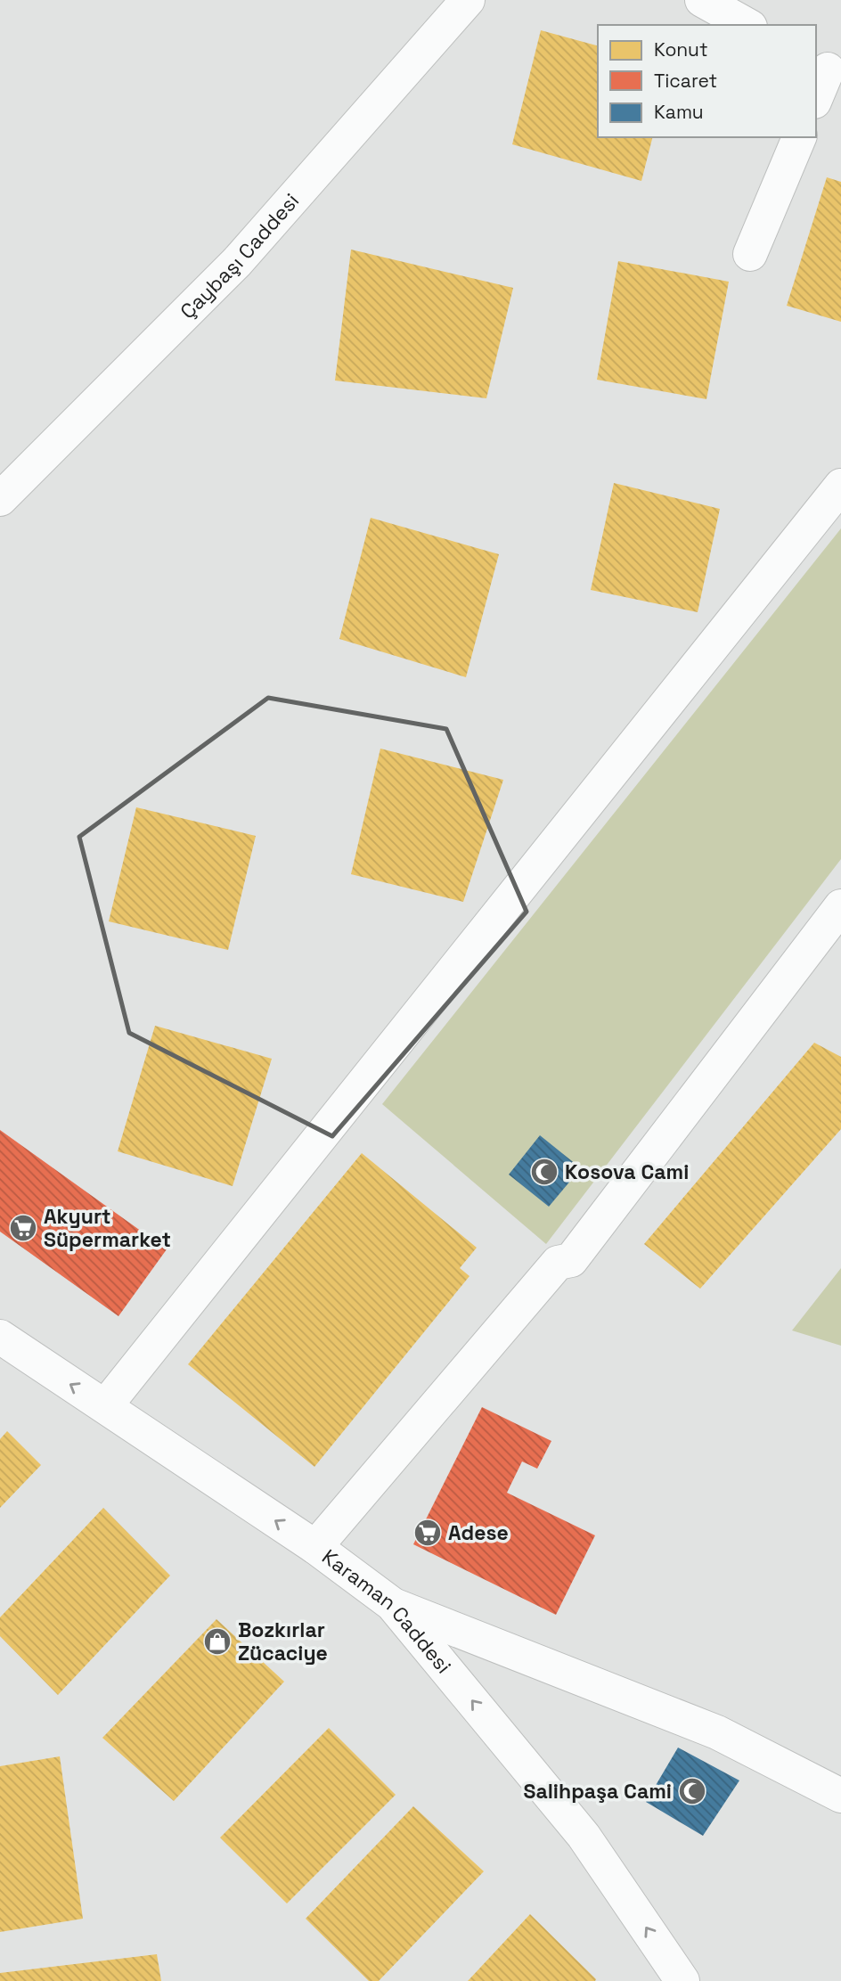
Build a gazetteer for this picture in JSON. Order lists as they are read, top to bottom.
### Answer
{
  "streets": {
    "street": ["Çaybaşı Caddesi", "Karaman Caddesi"]
  },
  "places": {
    "mosque": ["Kosova Cami", "Salihpaşa Cami"],
    "supermarket": ["Akyurt Süpermarket", "Adese"],
    "shop": ["Bozkırlar Zücaciye"]
  },
  "legend": ["Konut", "Ticaret", "Kamu"]
}
